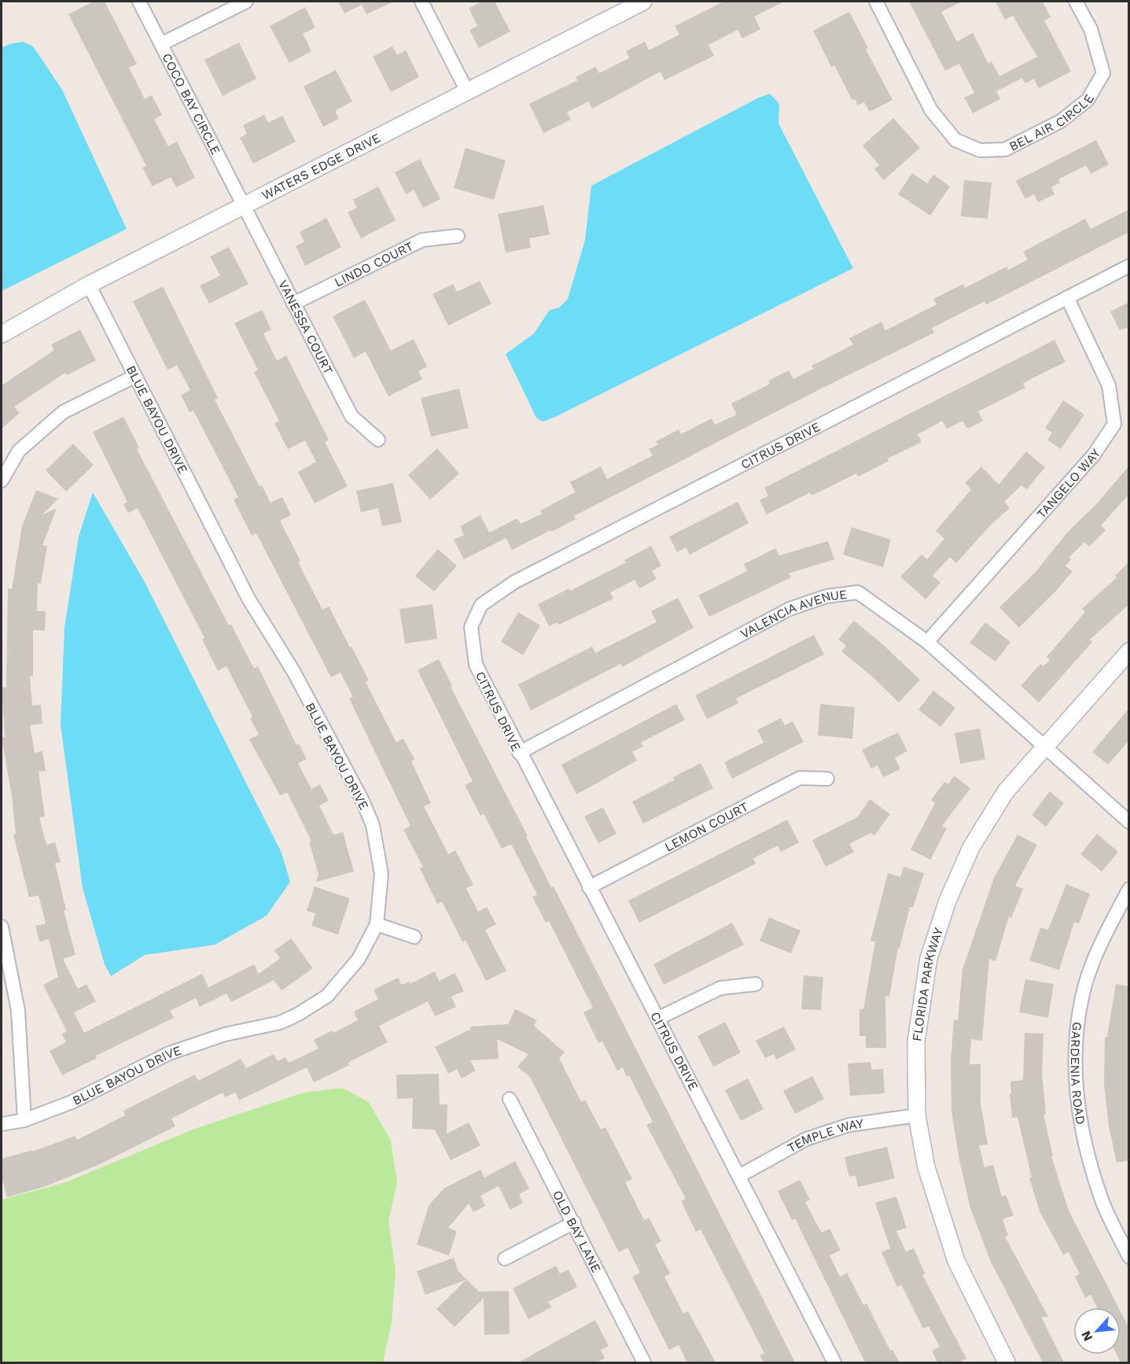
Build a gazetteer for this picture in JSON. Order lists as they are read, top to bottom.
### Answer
{
  "streets": {
    "street": [
      "COCO BAY CIRCLE",
      "BEL AIR CIRCLE",
      "WATERS EDGE DRIVE",
      "LINDO COURT",
      "VANESSA COURT",
      "BLUE BAYOU DRIVE",
      "CITRUS DRIVE",
      "TANGELO WAY",
      "VALENCIA AVENUE",
      "LEMON COURT",
      "FLORIDA PARKWAY",
      "GARDENIA ROAD",
      "TEMPLE WAY",
      "OLD BAY LANE"
    ]
  },
  "crossings": [
    ["COCO BAY CIRCLE", "WATERS EDGE DRIVE"],
    ["COCO BAY CIRCLE", "VANESSA COURT"],
    ["WATERS EDGE DRIVE", "VANESSA COURT"],
    ["WATERS EDGE DRIVE", "BLUE BAYOU DRIVE"],
    ["LINDO COURT", "VANESSA COURT"],
    ["CITRUS DRIVE", "TANGELO WAY"],
    ["CITRUS DRIVE", "VALENCIA AVENUE"],
    ["CITRUS DRIVE", "LEMON COURT"],
    ["CITRUS DRIVE", "TEMPLE WAY"],
    ["TANGELO WAY", "VALENCIA AVENUE"],
    ["VALENCIA AVENUE", "FLORIDA PARKWAY"],
    ["FLORIDA PARKWAY", "TEMPLE WAY"]
  ],
  "north": "bottom left"
}
